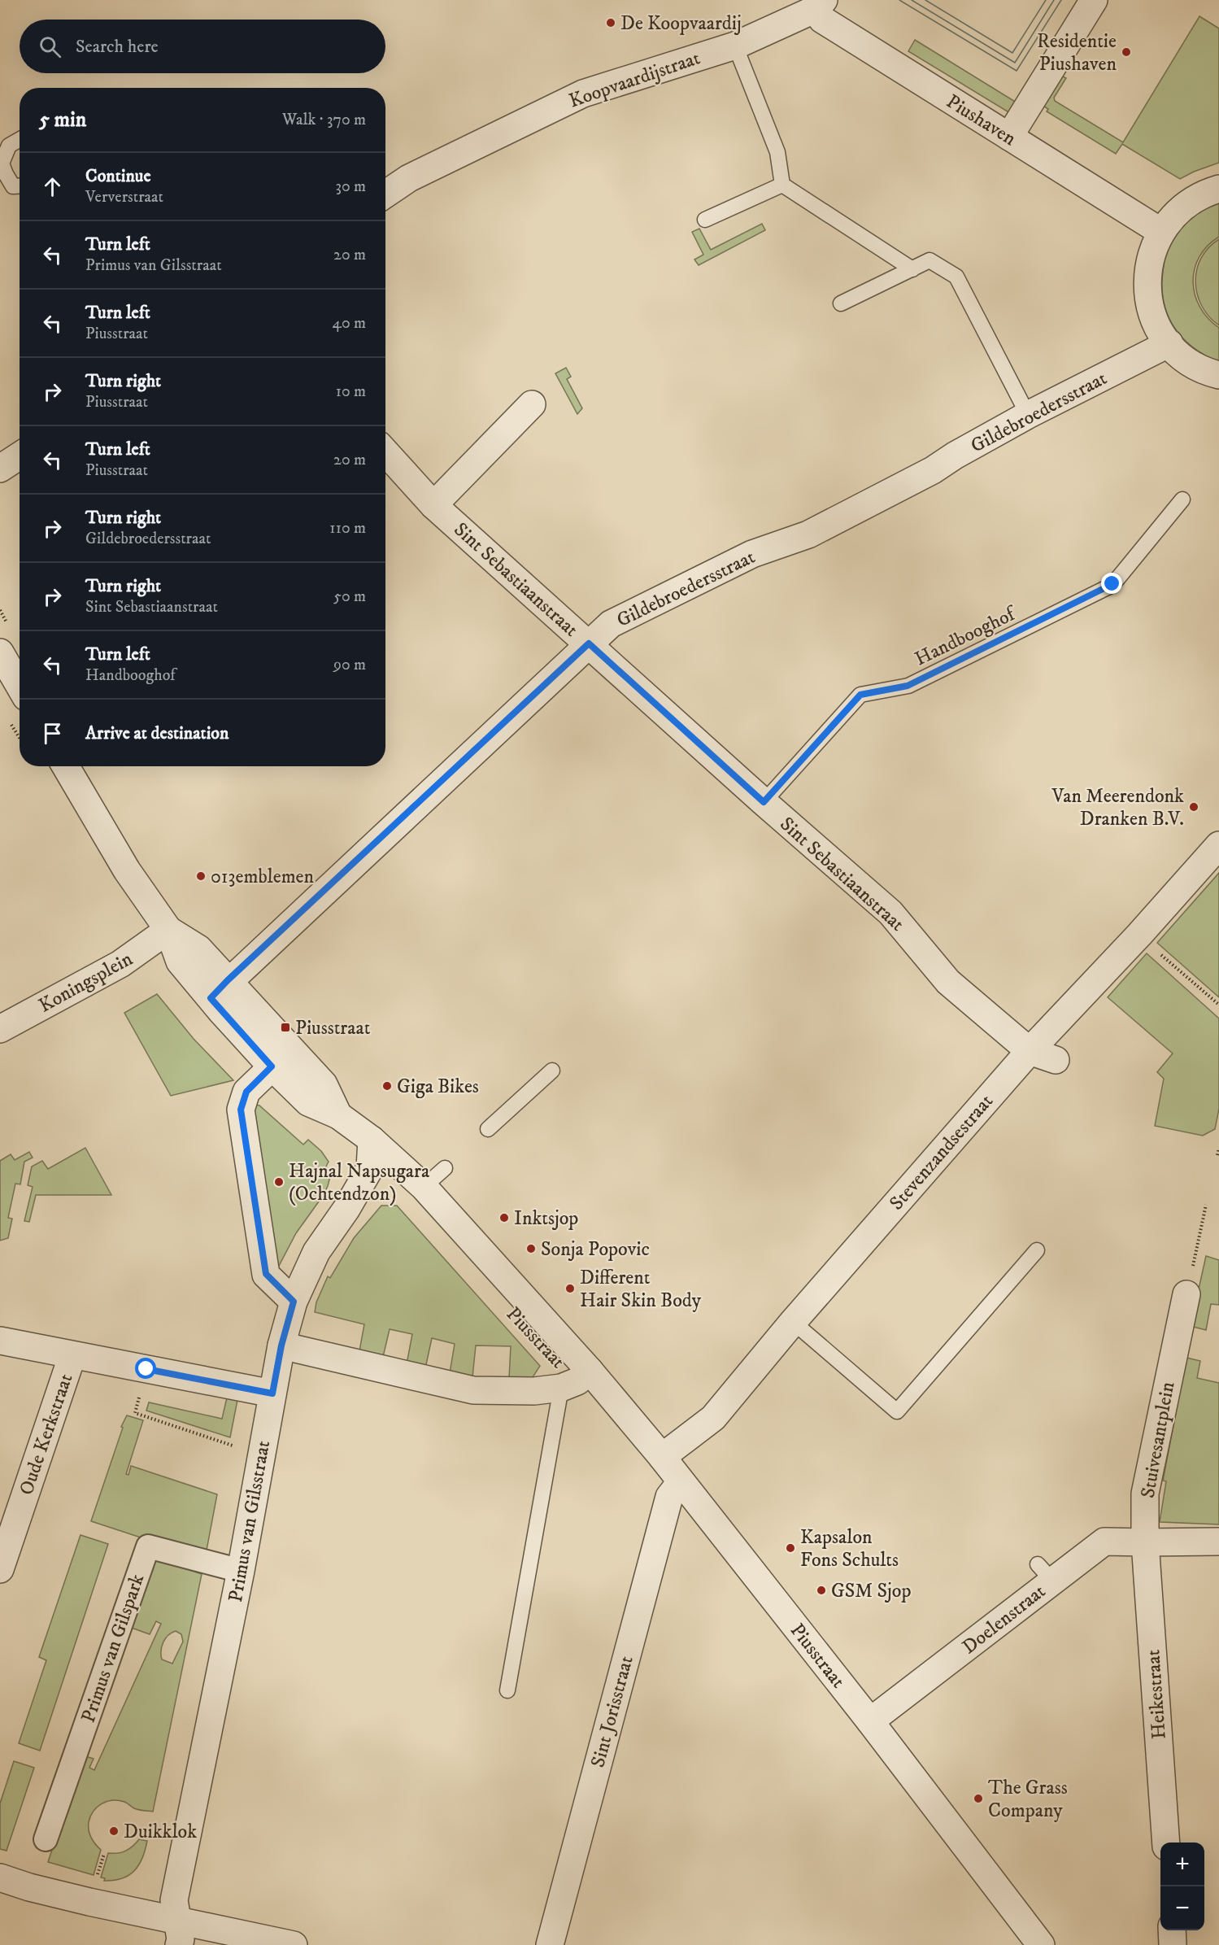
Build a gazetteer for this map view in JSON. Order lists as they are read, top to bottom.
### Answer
{
  "streets": {
    "street": [
      "Koopvaardijstraat",
      "Piushaven",
      "Gildebroedersstraat",
      "Sint Sebastiaanstraat",
      "Koningsplein",
      "Stevenzandsestraat",
      "Piusstraat",
      "Oude Kerkstraat",
      "Stuivesantplein",
      "Primus van Gilsstraat",
      "Doelenstraat",
      "Primus van Gilspark",
      "Heikestraat",
      "Sint Jorisstraat"
    ],
    "lane": ["Handbooghof"]
  },
  "crossings": [
    ["Koopvaardijstraat", "Piushaven"],
    ["Gildebroedersstraat", "Sint Sebastiaanstraat"],
    ["Gildebroedersstraat", "Piusstraat"],
    ["Sint Sebastiaanstraat", "Handbooghof"],
    ["Sint Sebastiaanstraat", "Stevenzandsestraat"],
    ["Koningsplein", "Piusstraat"],
    ["Stevenzandsestraat", "Piusstraat"],
    ["Piusstraat", "Primus van Gilsstraat"],
    ["Piusstraat", "Doelenstraat"],
    ["Piusstraat", "Sint Jorisstraat"],
    ["Stuivesantplein", "Doelenstraat"],
    ["Stuivesantplein", "Heikestraat"],
    ["Primus van Gilsstraat", "Primus van Gilspark"],
    ["Doelenstraat", "Heikestraat"]
  ],
  "places": {
    "other": [
      "De Koopvaardij",
      "Residentie Piushaven",
      "Van Meerendonk Dranken B.V.",
      "013emblemen",
      "Giga Bikes",
      "Hajnal Napsugara (Ochtendzon)",
      "Inktsjop",
      "Sonja Popovic",
      "Different Hair Skin Body",
      "Kapsalon Fons Schults",
      "GSM Sjop",
      "The Grass Company",
      "Duikklok"
    ],
    "transit": ["Piusstraat"]
  },
  "page": {
    "search": "Search here",
    "heading": ["5 min", "Walk · 370 m"],
    "list": [
      ["Continue", "Ververstraat", "30 m"],
      ["Turn left", "Primus van Gilsstraat", "20 m"],
      ["Turn left", "Piusstraat", "40 m"],
      ["Turn right", "Piusstraat", "10 m"],
      ["Turn left", "Piusstraat", "20 m"],
      ["Turn right", "Gildebroedersstraat", "110 m"],
      ["Turn right", "Sint Sebastiaanstraat", "50 m"],
      ["Turn left", "Handbooghof", "90 m"],
      "Arrive at destination"
    ],
    "map_buttons": ["+", "−"]
  }
}
